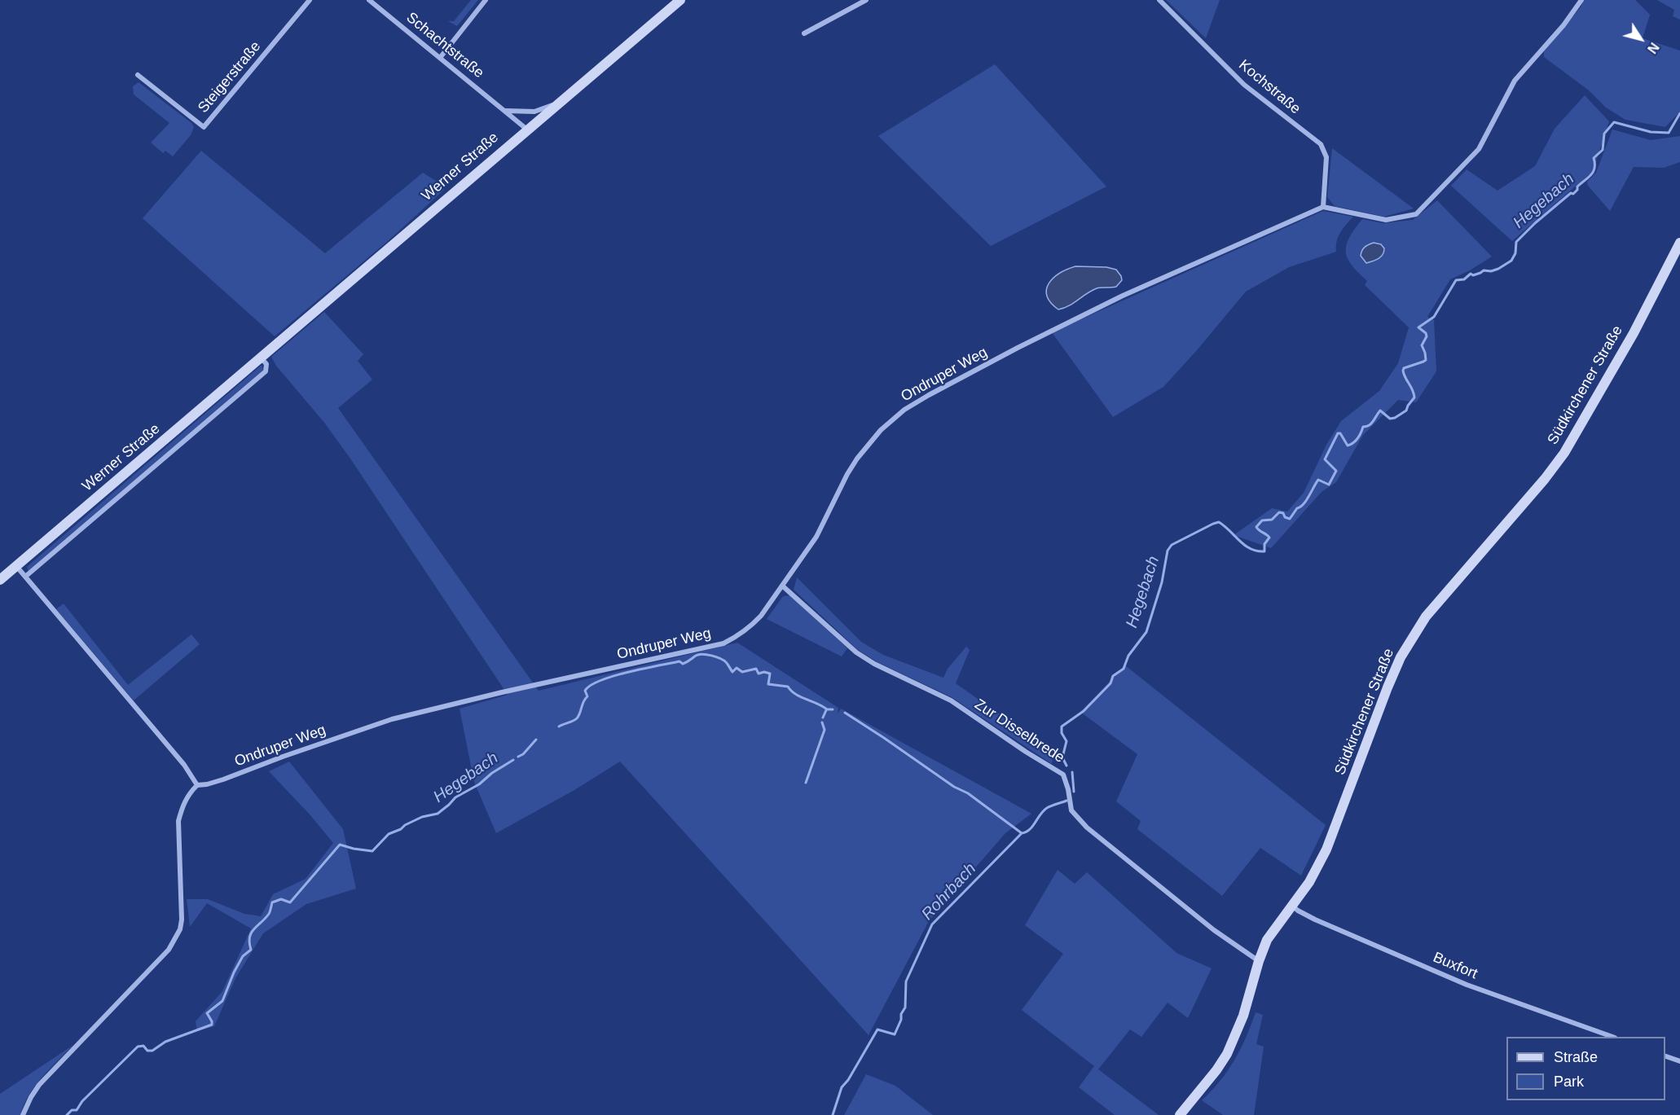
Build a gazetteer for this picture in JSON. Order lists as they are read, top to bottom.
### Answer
{
  "streets": {
    "street": [
      "Schachtstraße",
      "Steigerstraße",
      "Kochstraße",
      "Werner Straße",
      "Ondruper Weg",
      "Südkirchener Straße",
      "Zur Disselbrede",
      "Buxfort"
    ]
  },
  "crossings": [
    ["Schachtstraße", "Werner Straße"],
    ["Kochstraße", "Ondruper Weg"],
    ["Ondruper Weg", "Zur Disselbrede"],
    ["Südkirchener Straße", "Zur Disselbrede"],
    ["Südkirchener Straße", "Buxfort"]
  ],
  "water": ["Hegebach", "Rohrbach"],
  "legend": ["Straße", "Park"],
  "north": "bottom right"
}
